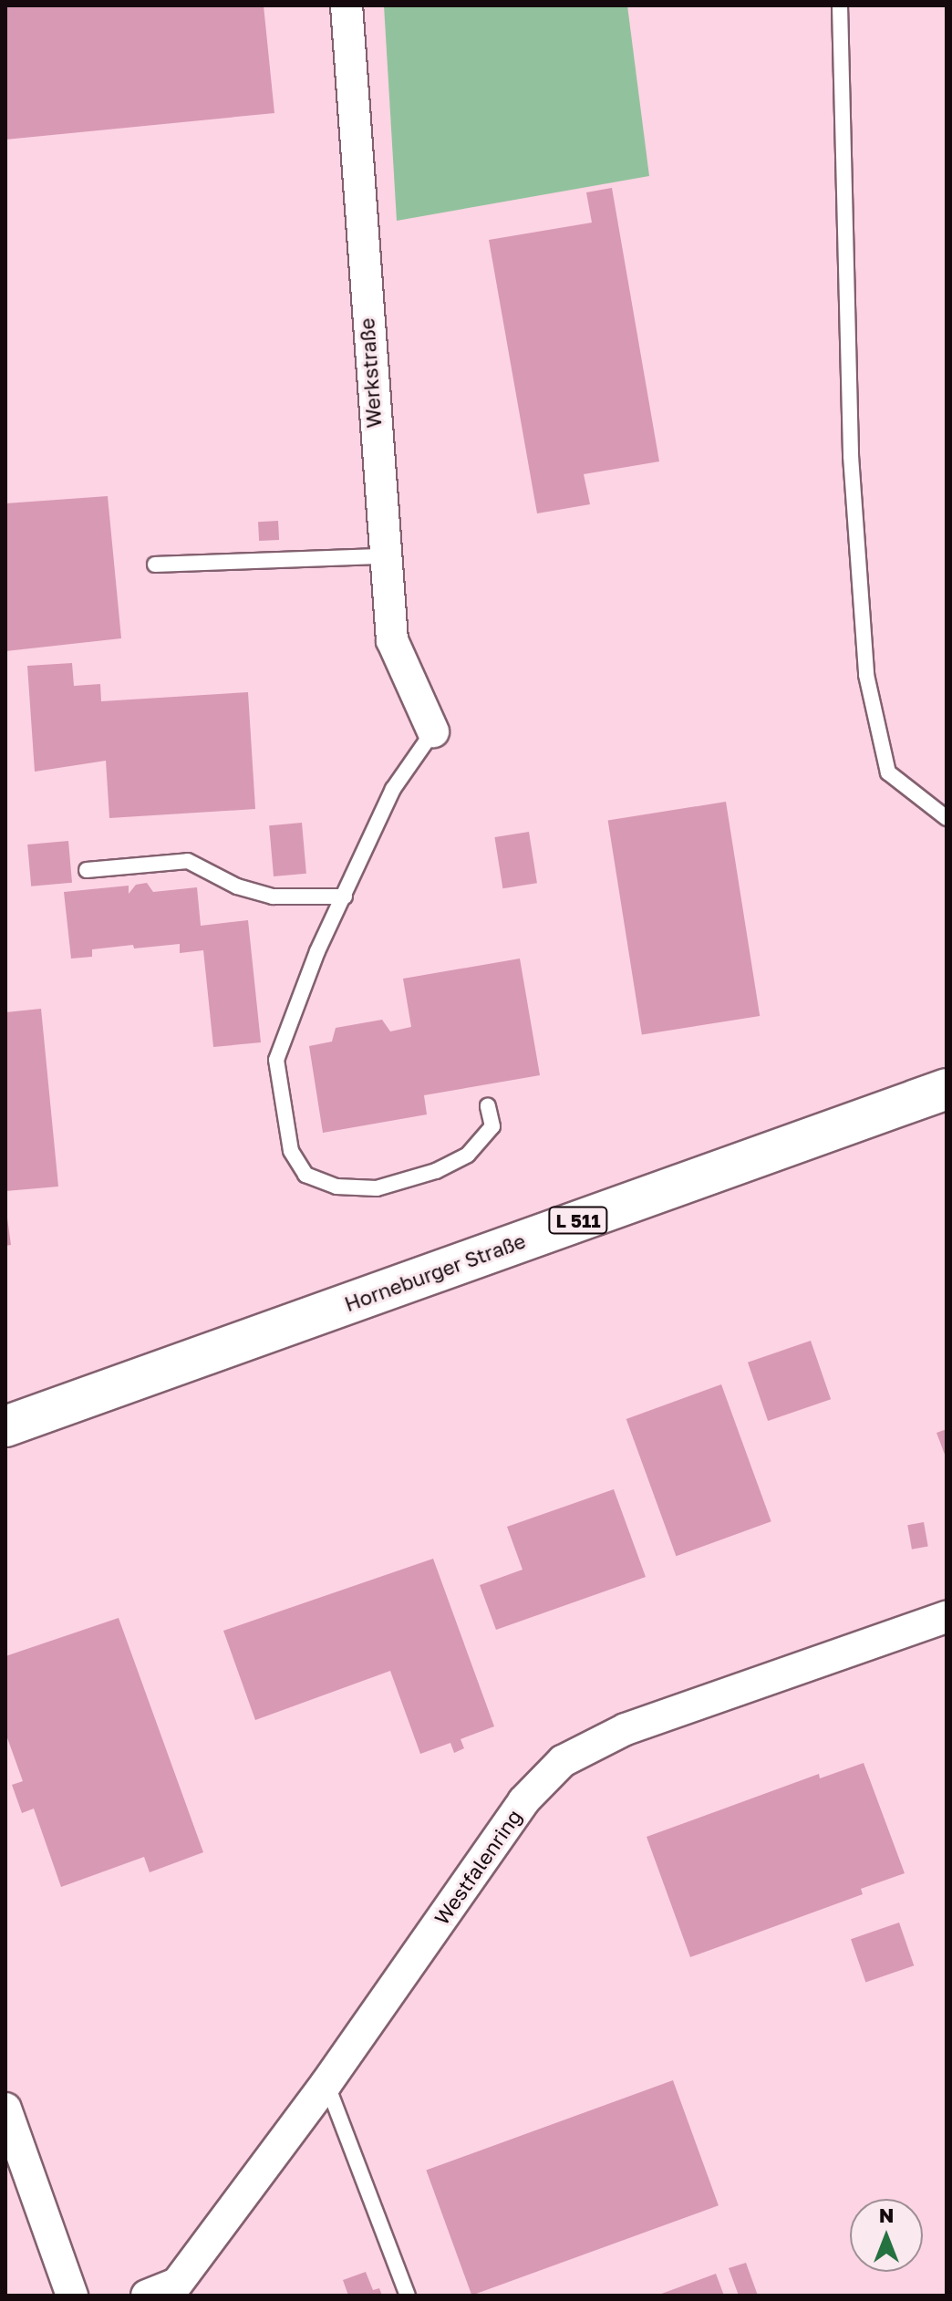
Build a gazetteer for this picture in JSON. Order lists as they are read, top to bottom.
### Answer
{
  "streets": {
    "main road": ["L 511", "Horneburger Straße"],
    "street": ["Werkstraße", "Westfalenring"]
  },
  "north": "top"
}
